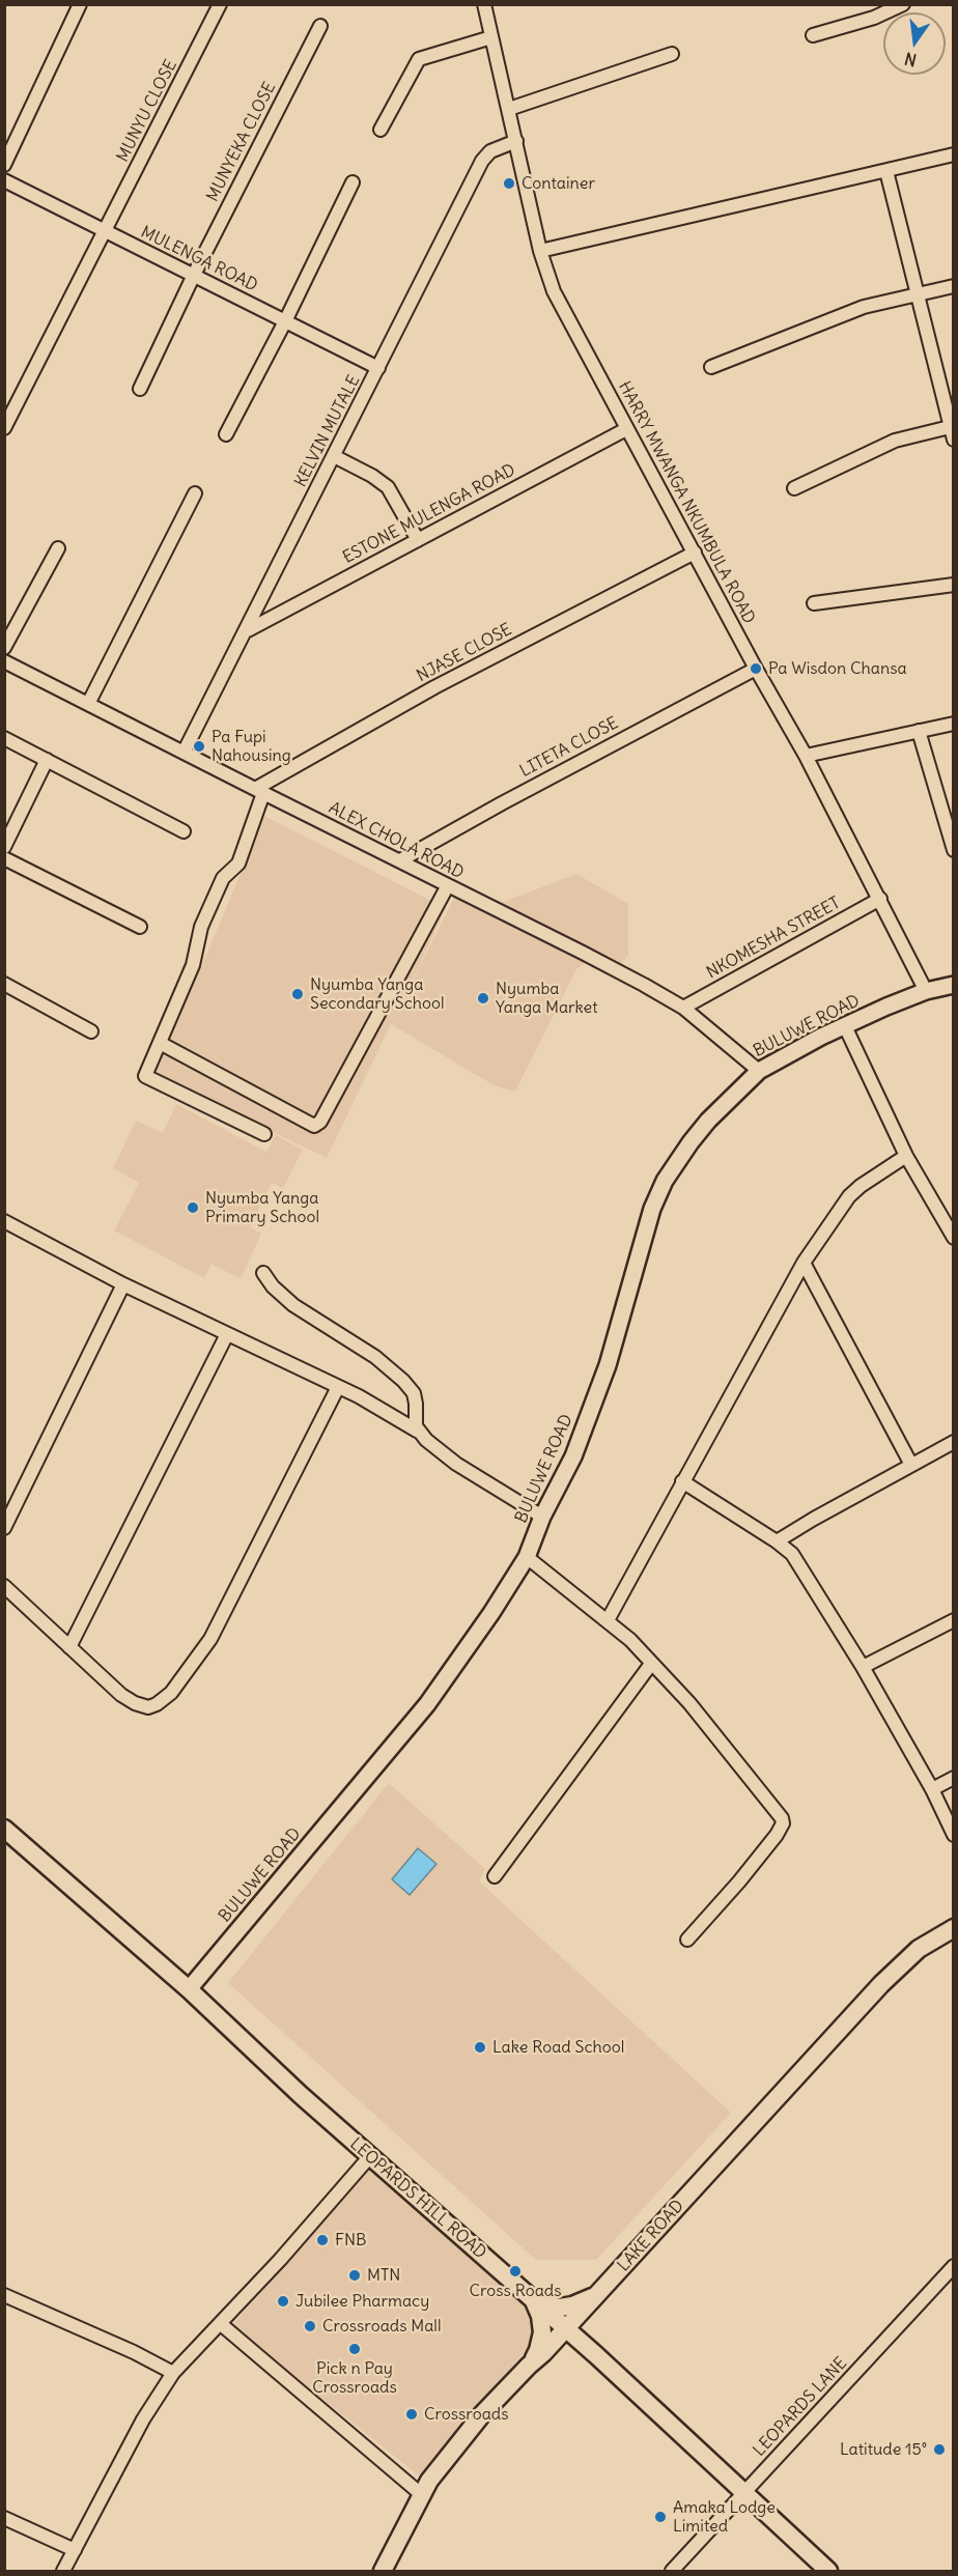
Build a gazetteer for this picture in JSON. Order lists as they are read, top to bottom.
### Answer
{
  "streets": {
    "main road": ["LEOPARDS HILL ROAD", "LAKE ROAD"],
    "street": [
      "MUNYU CLOSE",
      "MUNYEKA CLOSE",
      "MULENGA ROAD",
      "KELVIN MUTALE",
      "HARRY MWANGA NKUMBULA ROAD",
      "ESTONE MULENGA ROAD",
      "NJASE CLOSE",
      "LITETA CLOSE",
      "ALEX CHOLA ROAD",
      "NKOMESHA STREET",
      "BULUWE ROAD",
      "LEOPARDS LANE"
    ]
  },
  "crossings": [
    ["MUNYU CLOSE", "MULENGA ROAD"],
    ["MUNYEKA CLOSE", "MULENGA ROAD"],
    ["MULENGA ROAD", "KELVIN MUTALE"],
    ["KELVIN MUTALE", "HARRY MWANGA NKUMBULA ROAD"],
    ["KELVIN MUTALE", "ESTONE MULENGA ROAD"],
    ["KELVIN MUTALE", "ALEX CHOLA ROAD"],
    ["HARRY MWANGA NKUMBULA ROAD", "ESTONE MULENGA ROAD"],
    ["HARRY MWANGA NKUMBULA ROAD", "NJASE CLOSE"],
    ["HARRY MWANGA NKUMBULA ROAD", "LITETA CLOSE"],
    ["HARRY MWANGA NKUMBULA ROAD", "NKOMESHA STREET"],
    ["HARRY MWANGA NKUMBULA ROAD", "BULUWE ROAD"],
    ["NJASE CLOSE", "ALEX CHOLA ROAD"],
    ["LITETA CLOSE", "ALEX CHOLA ROAD"],
    ["ALEX CHOLA ROAD", "NKOMESHA STREET"],
    ["ALEX CHOLA ROAD", "BULUWE ROAD"],
    ["BULUWE ROAD", "LEOPARDS HILL ROAD"],
    ["LEOPARDS HILL ROAD", "LAKE ROAD"],
    ["LEOPARDS HILL ROAD", "LEOPARDS LANE"]
  ],
  "places": [
    "Container",
    "Pa Wisdon Chansa",
    "Pa Fupi Nahousing",
    "Nyumba Yanga Secondary School",
    "Nyumba Yanga Market",
    "Nyumba Yanga Primary School",
    "Lake Road School",
    "FNB",
    "Cross Roads",
    "MTN",
    "Jubilee Pharmacy",
    "Crossroads Mall",
    "Pick n Pay Crossroads",
    "Crossroads",
    "Latitude 15°",
    "Amaka Lodge Limited"
  ],
  "north": "bottom"
}
